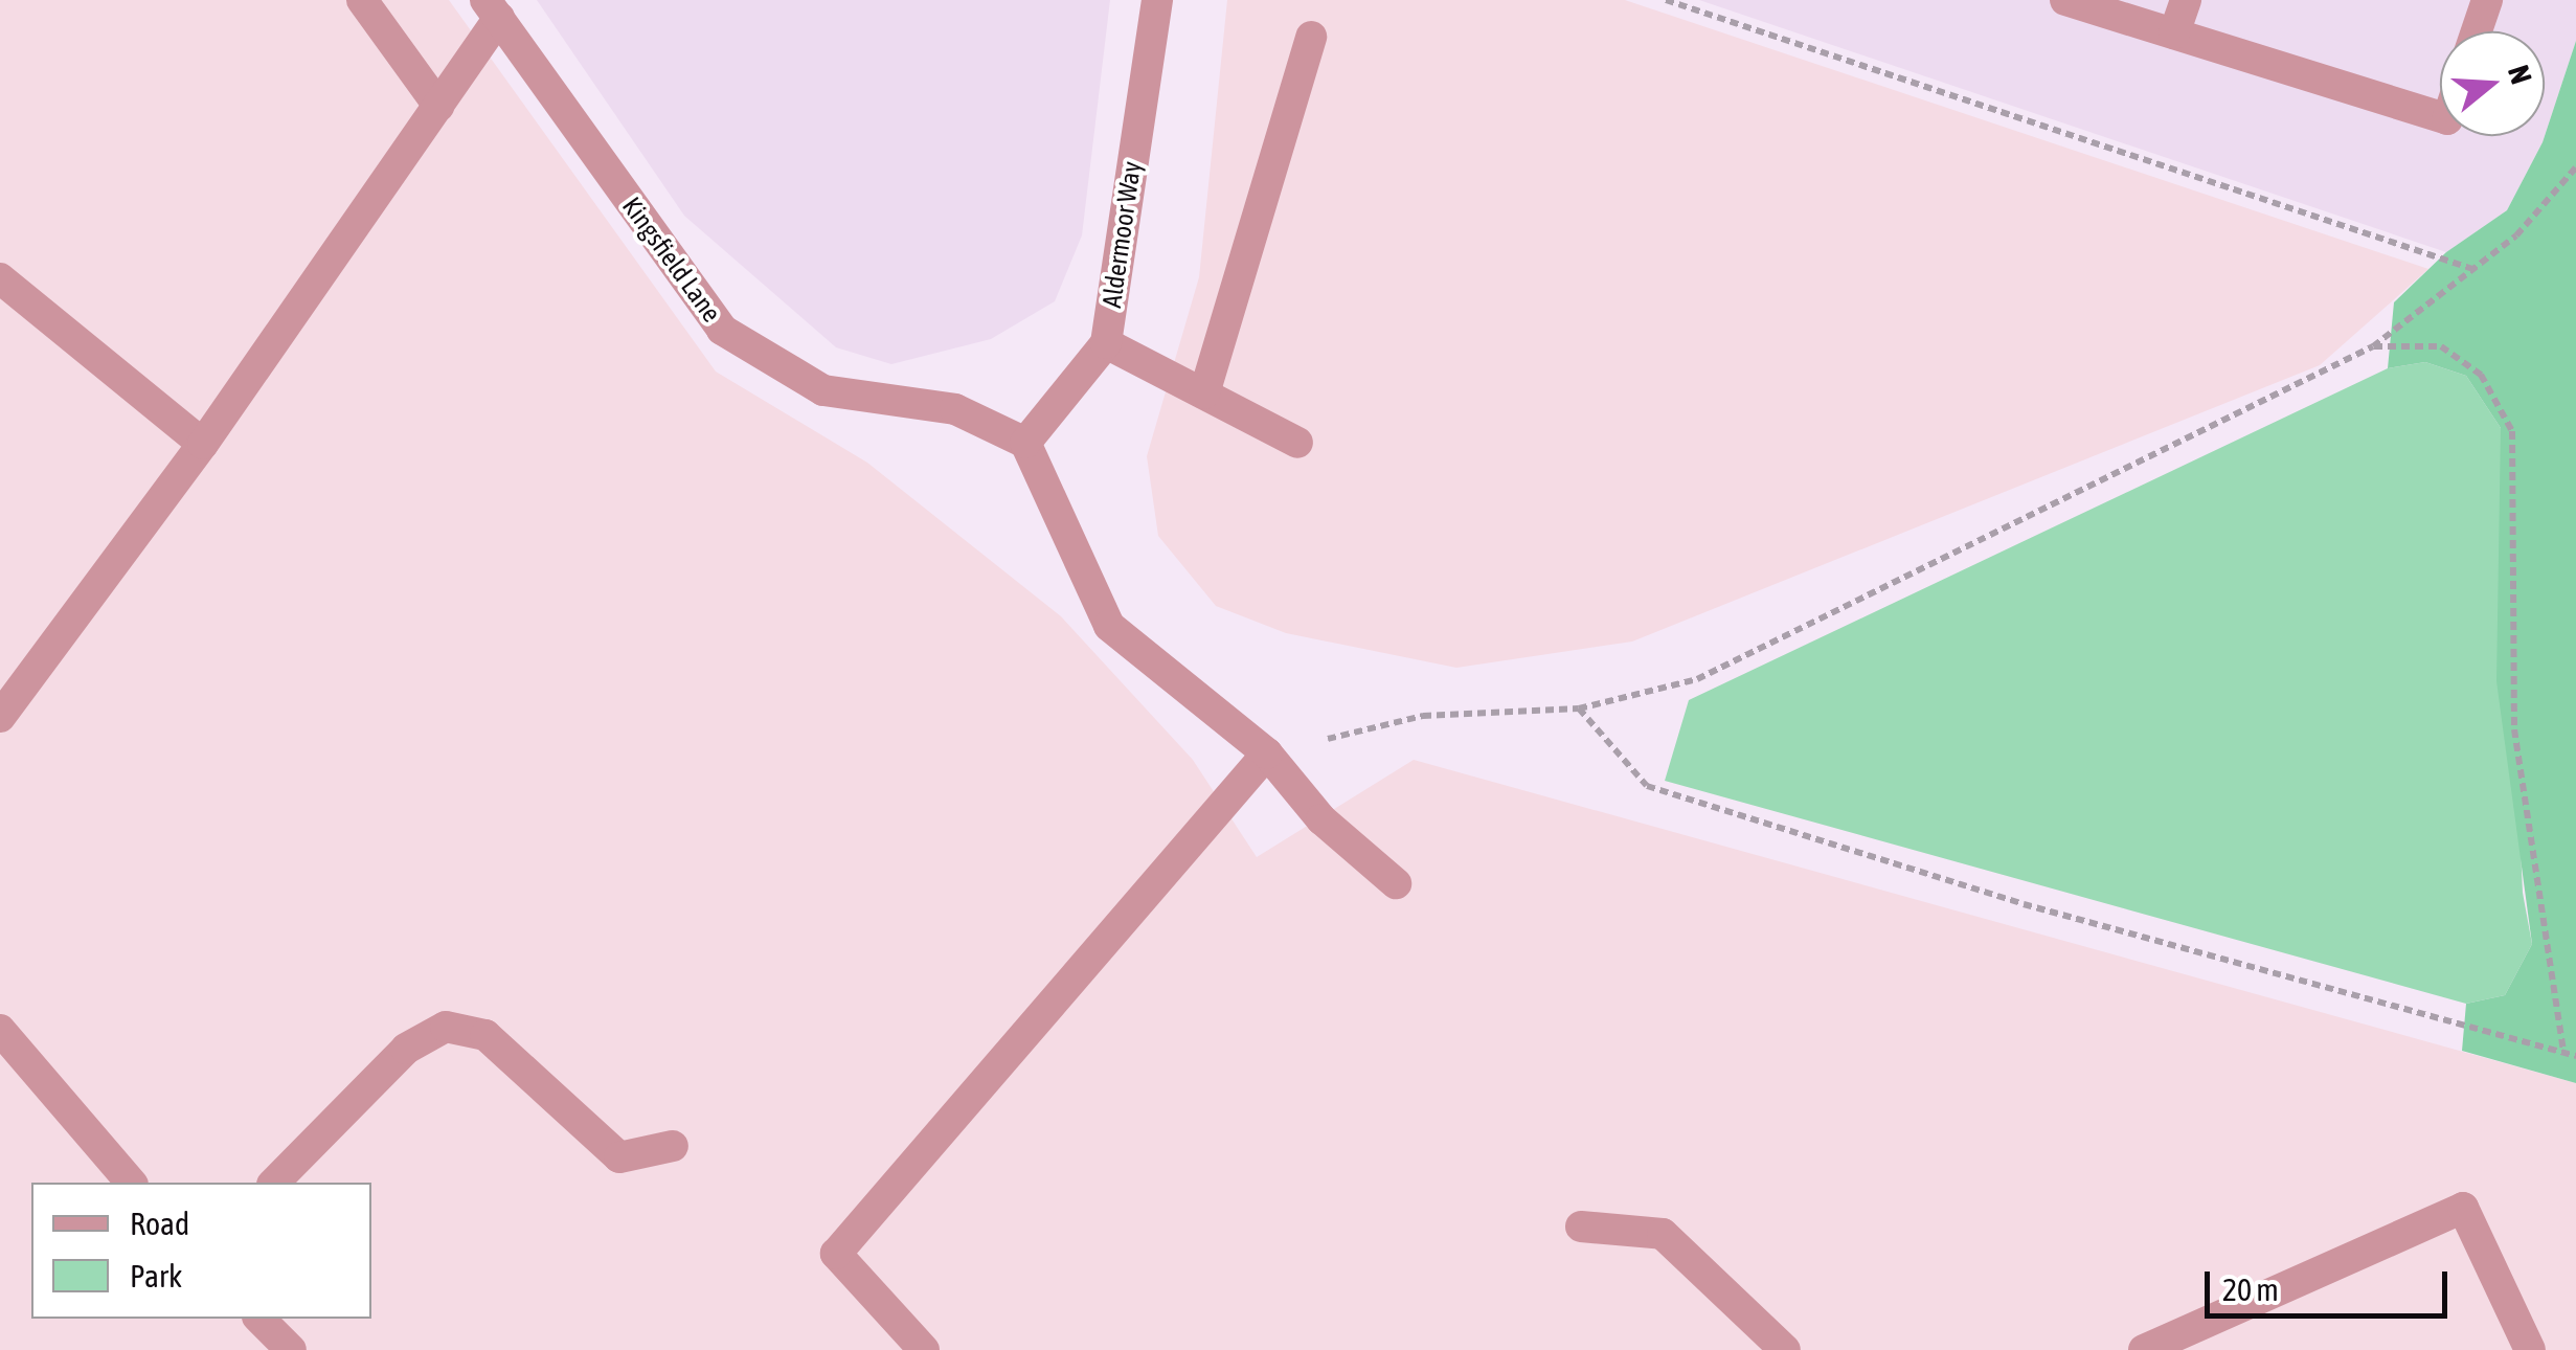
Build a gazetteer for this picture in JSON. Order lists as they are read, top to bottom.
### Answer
{
  "streets": {
    "street": ["Aldermoor Way", "Kingsfield Lane"]
  },
  "crossings": [
    ["Aldermoor Way", "Kingsfield Lane"]
  ],
  "legend": ["Road", "Park"],
  "scale_bar": "20 m",
  "north": "right"
}
